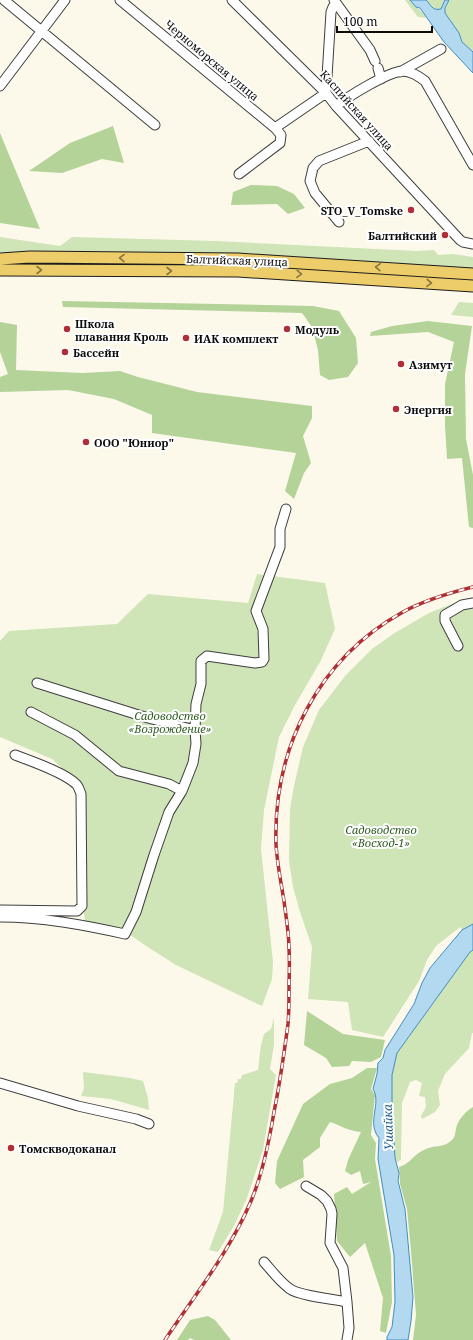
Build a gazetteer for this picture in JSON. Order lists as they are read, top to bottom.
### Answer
{
  "streets": {
    "main road": ["Балтийская улица"],
    "street": ["Черноморская улица", "Каспийская улица"]
  },
  "water": ["Ушайка"],
  "parks": ["Садоводство «Возрождение»", "Садоводство «Восход-1»"],
  "places": [
    "STO_V_Tomske",
    "Балтийский",
    "Школа плавания Кроль",
    "Модуль",
    "ИАК комплект",
    "Бассейн",
    "Азимут",
    "Энергия",
    "ООО \"Юниор\"",
    "Томскводоканал"
  ],
  "scale_bar": "100 m"
}
